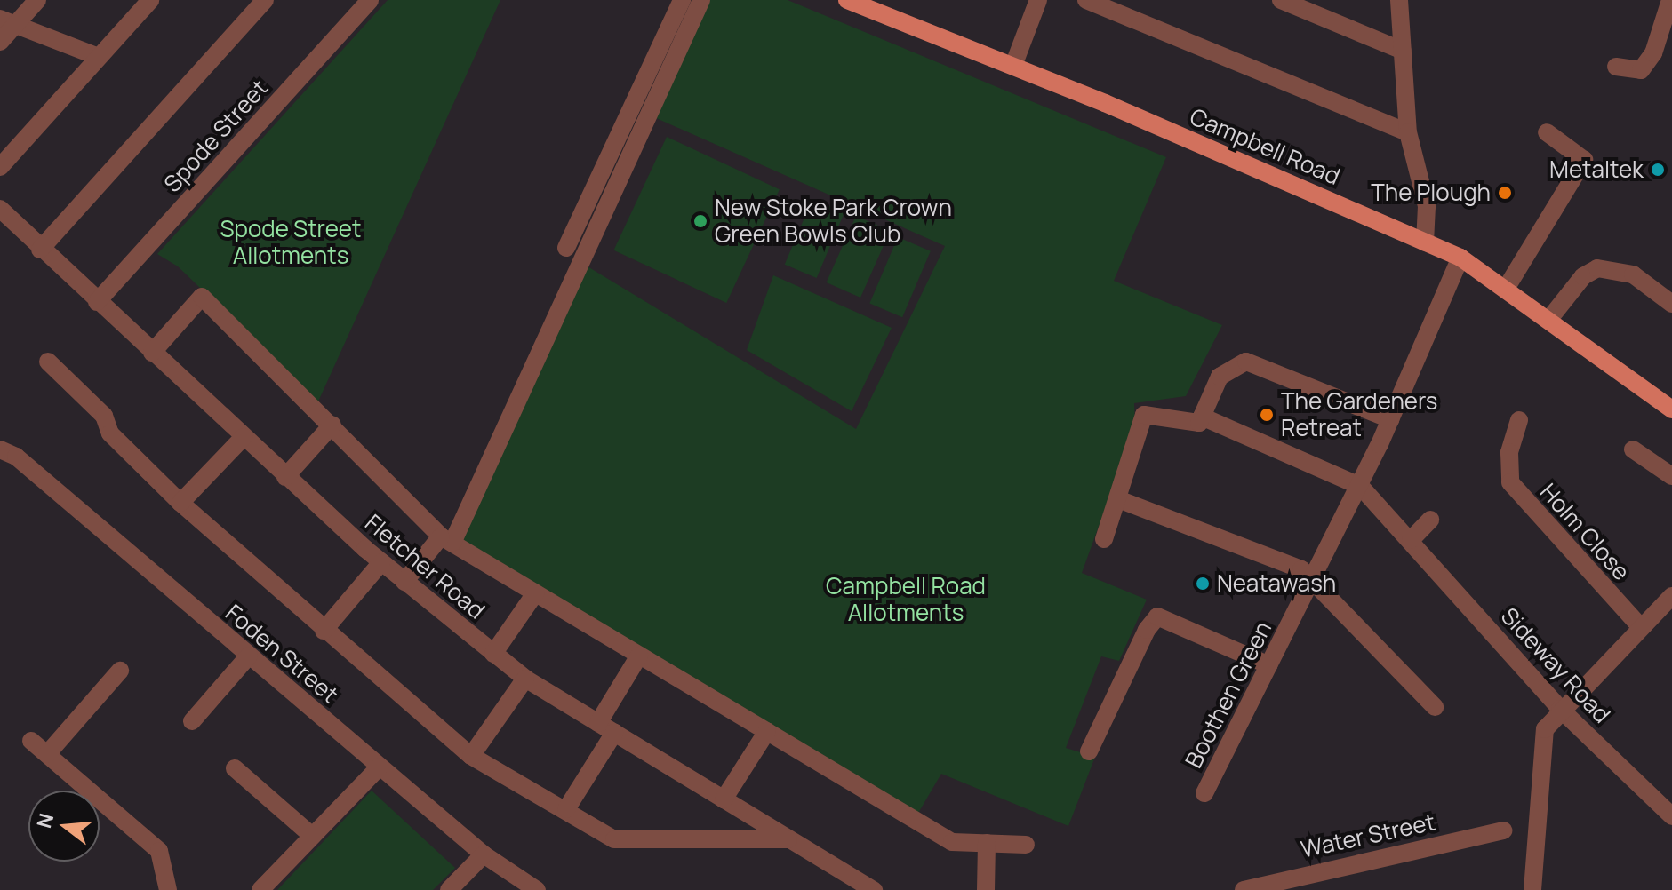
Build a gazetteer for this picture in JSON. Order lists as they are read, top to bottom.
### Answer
{
  "streets": {
    "main road": ["Campbell Road"],
    "street": [
      "Spode Street",
      "Holm Close",
      "Fletcher Road",
      "Foden Street",
      "Sideway Road",
      "Boothen Green",
      "Water Street"
    ]
  },
  "crossings": [
    ["Spode Street", "Fletcher Road"],
    ["Campbell Road", "Boothen Green"],
    ["Sideway Road", "Boothen Green"]
  ],
  "parks": ["Spode Street Allotments", "Campbell Road Allotments"],
  "places": [
    "Metaltek",
    "The Plough",
    "New Stoke Park Crown Green Bowls Club",
    "The Gardeners Retreat",
    "Neatawash"
  ],
  "north": "left"
}
